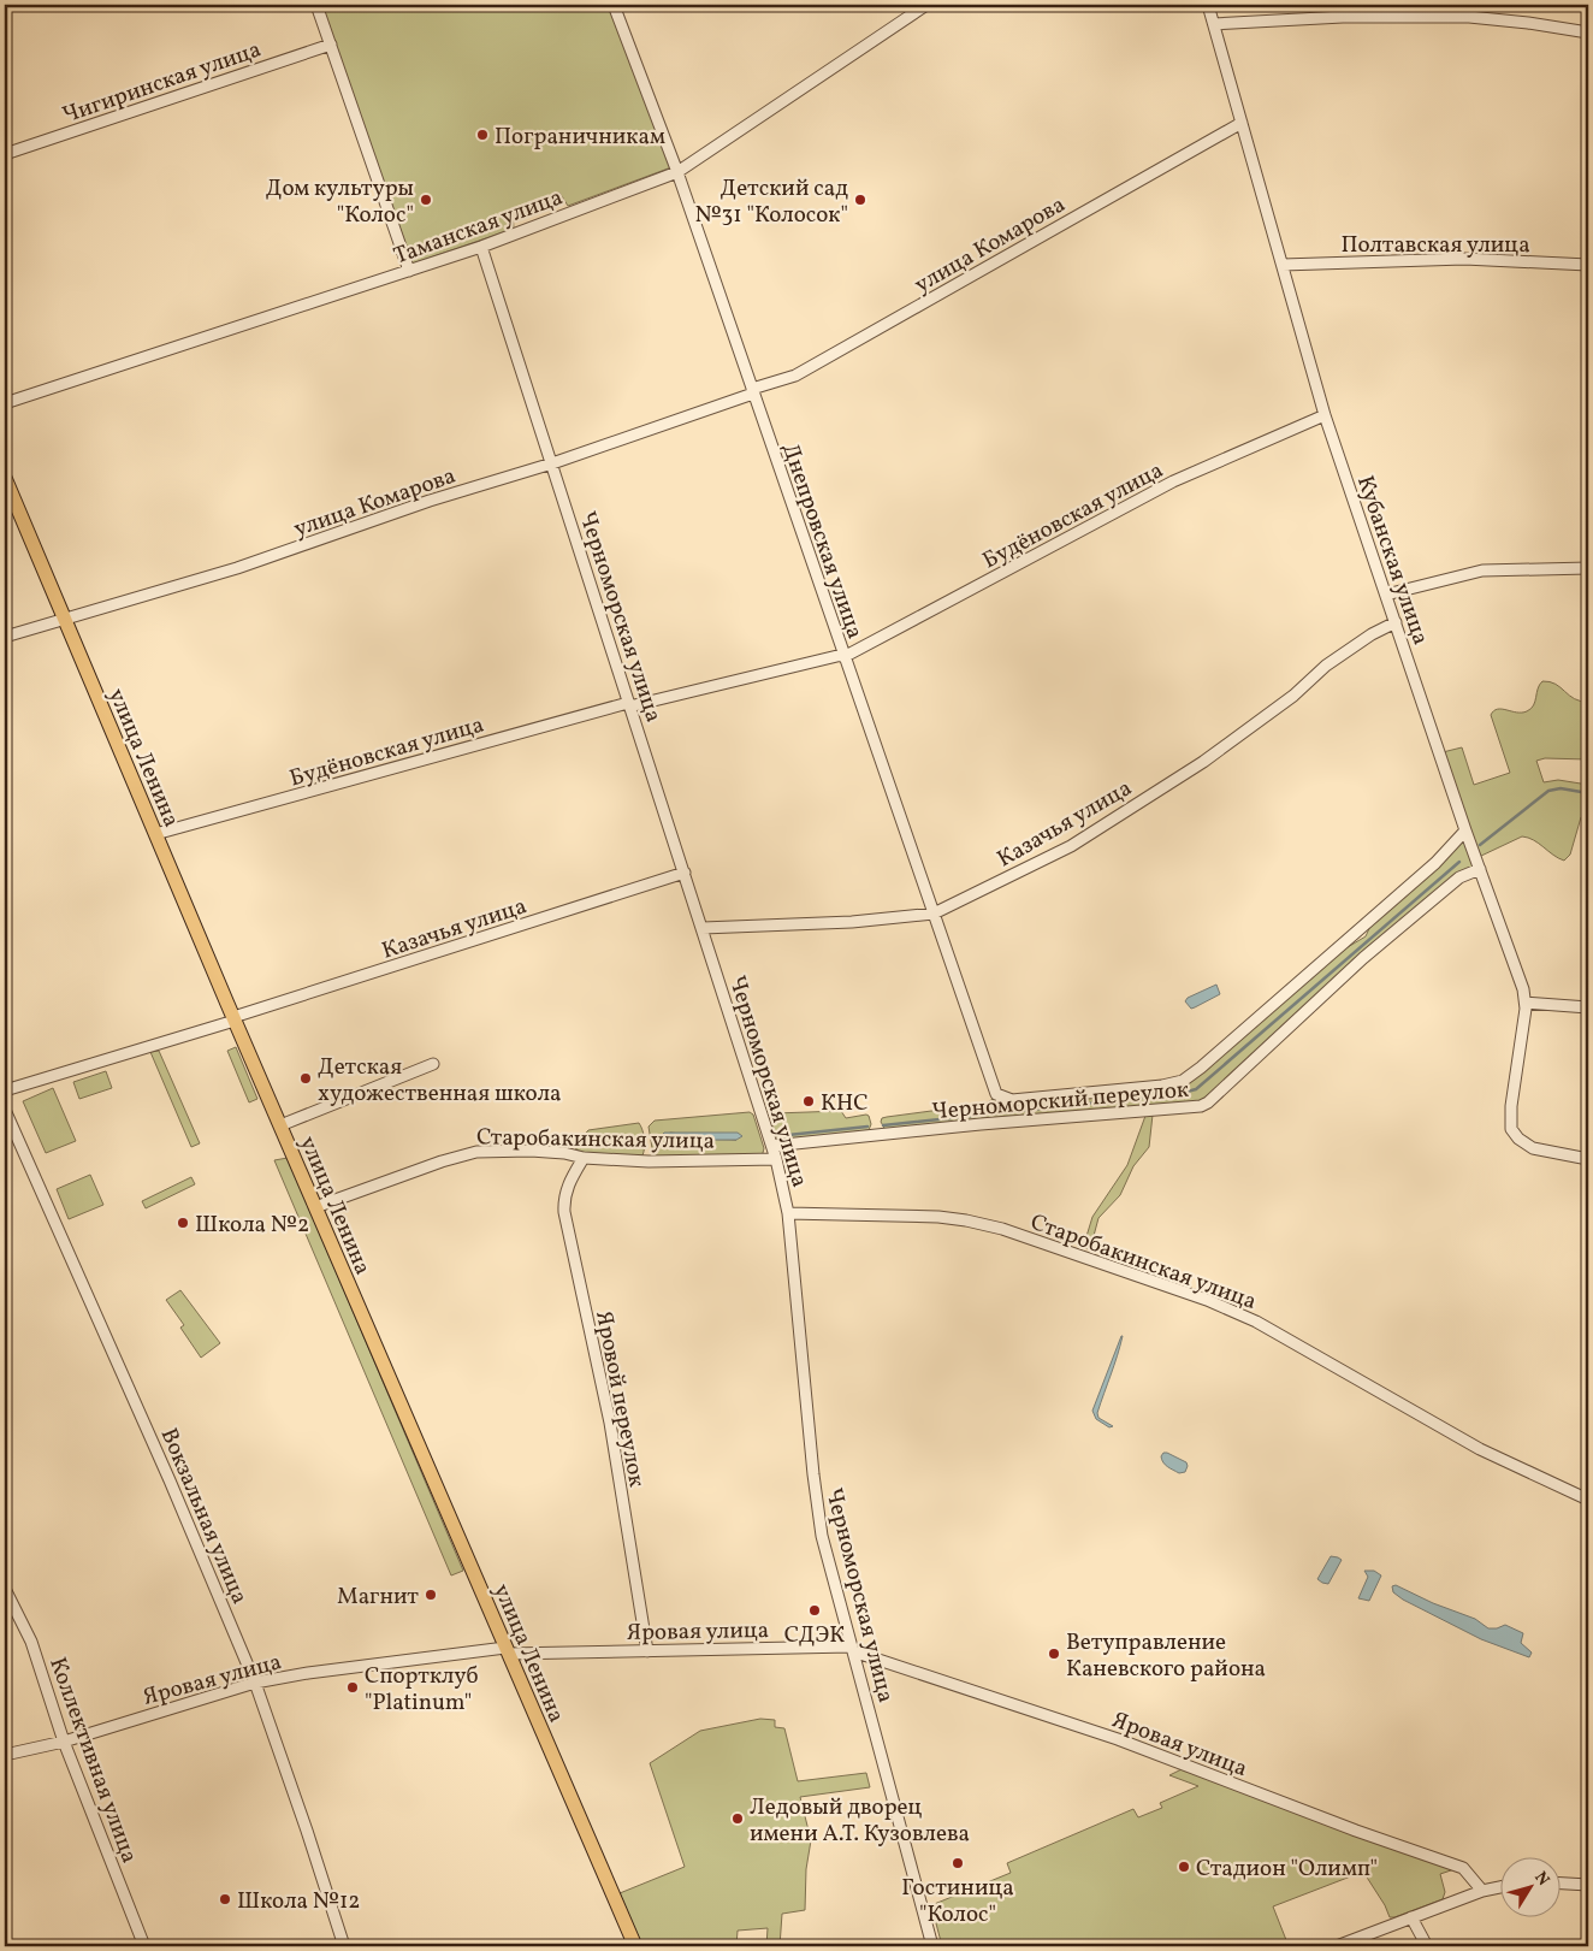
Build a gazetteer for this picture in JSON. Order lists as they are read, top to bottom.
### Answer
{
  "streets": {
    "main road": ["улица Ленина"],
    "street": [
      "Чигиринская улица",
      "Таманская улица",
      "улица Комарова",
      "Полтавская улица",
      "Будёновская улица",
      "Днепровская улица",
      "Кубанская улица",
      "Черноморская улица",
      "Казачья улица",
      "Черноморский переулок",
      "Старобакинская улица",
      "Яровой переулок",
      "Вокзальная улица",
      "Яровая улица",
      "Коллективная улица"
    ]
  },
  "crossings": [
    ["Таманская улица", "Днепровская улица"],
    ["Таманская улица", "Черноморская улица"],
    ["улица Комарова", "Днепровская улица"],
    ["улица Комарова", "Кубанская улица"],
    ["улица Комарова", "Черноморская улица"],
    ["улица Комарова", "улица Ленина"],
    ["Полтавская улица", "Кубанская улица"],
    ["Будёновская улица", "Днепровская улица"],
    ["Будёновская улица", "Кубанская улица"],
    ["Будёновская улица", "Черноморская улица"],
    ["Будёновская улица", "улица Ленина"],
    ["Днепровская улица", "Кубанская улица"],
    ["Днепровская улица", "Казачья улица"],
    ["Кубанская улица", "Казачья улица"],
    ["Кубанская улица", "Черноморский переулок"],
    ["Черноморская улица", "Казачья улица"],
    ["Черноморская улица", "Черноморский переулок"],
    ["Черноморская улица", "Старобакинская улица"],
    ["Черноморская улица", "Яровая улица"],
    ["улица Ленина", "Казачья улица"],
    ["улица Ленина", "Старобакинская улица"],
    ["улица Ленина", "Яровая улица"],
    ["Старобакинская улица", "Яровой переулок"],
    ["Яровой переулок", "Яровая улица"],
    ["Вокзальная улица", "Яровая улица"],
    ["Яровая улица", "Коллективная улица"]
  ],
  "places": [
    "Пограничникам",
    "Дом культуры \"Колос\"",
    "Детский сад №31 \"Колосок\"",
    "Детская художественная школа",
    "КНС",
    "Школа №2",
    "Магнит",
    "СДЭК",
    "Ветуправление Каневского района",
    "Спортклуб \"Platinum\"",
    "Ледовый дворец имени А.Т. Кузовлева",
    "Гостиница \"Колос\"",
    "Стадион \"Олимп\"",
    "Школа №12"
  ],
  "north": "top right"
}
